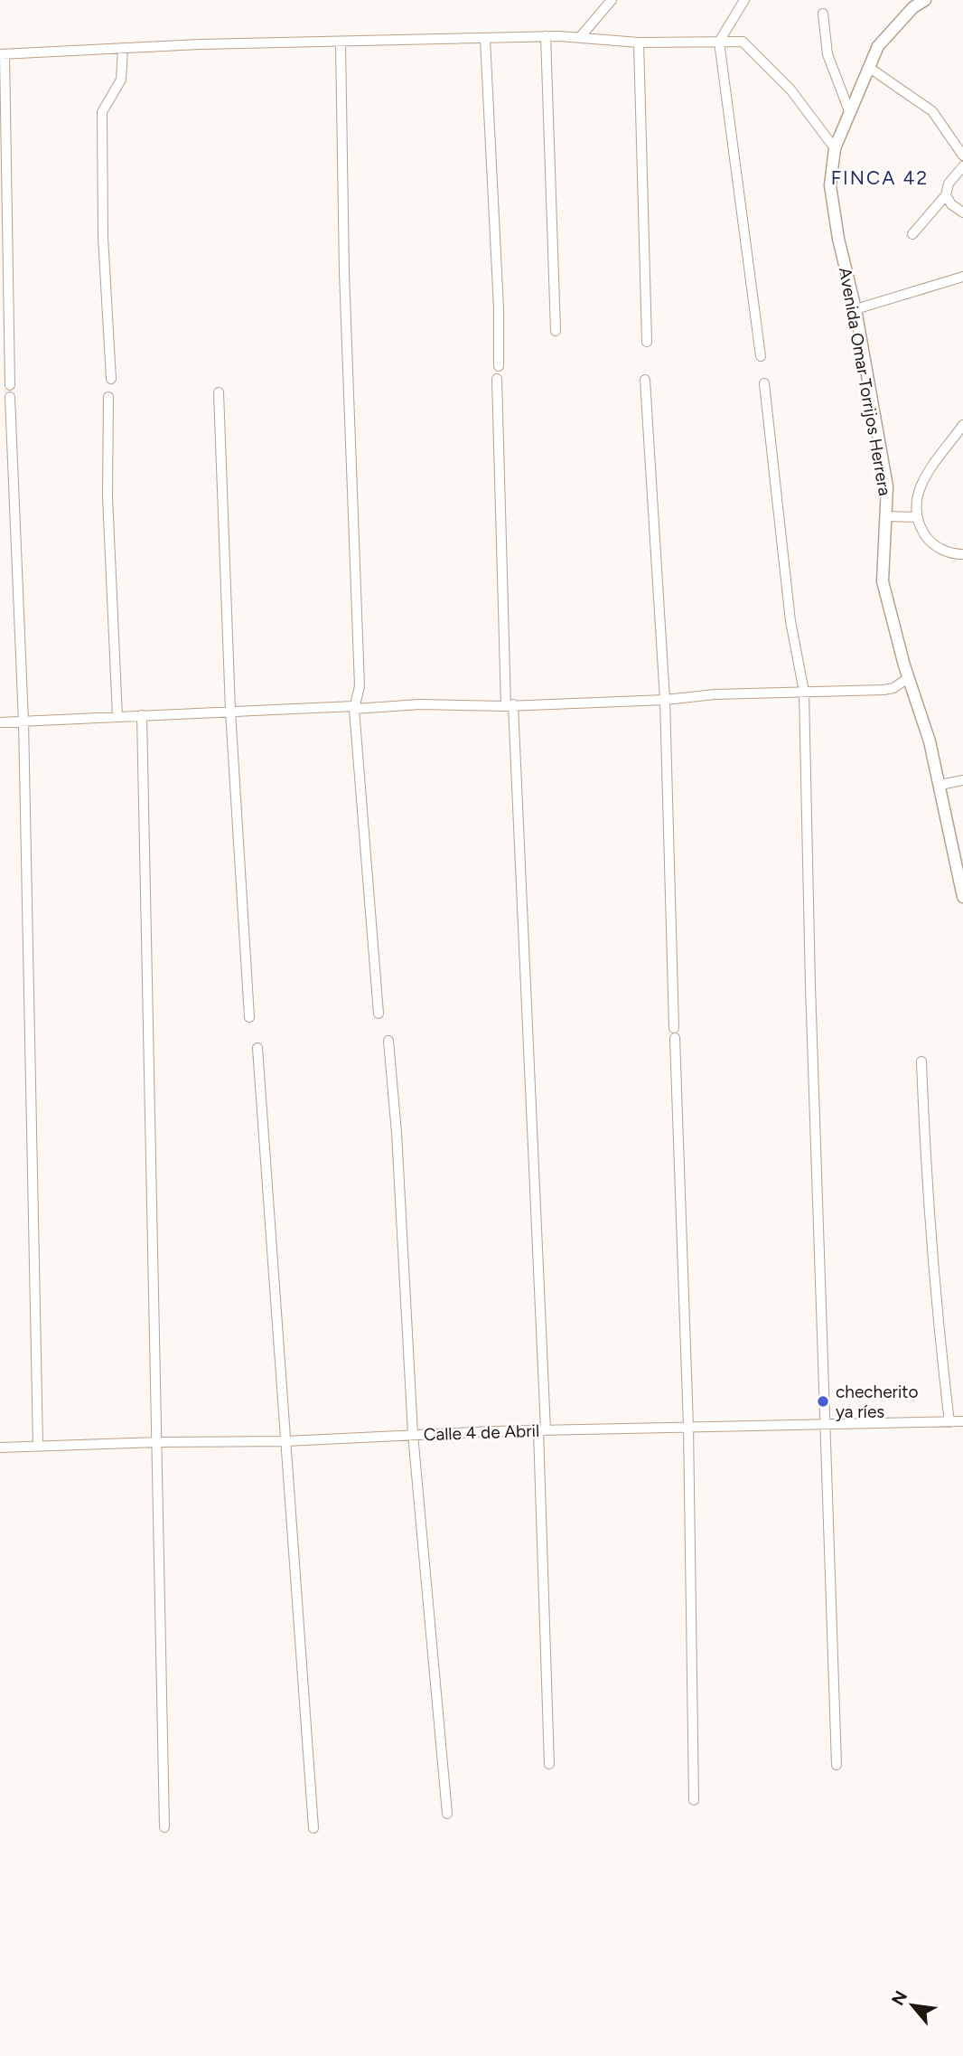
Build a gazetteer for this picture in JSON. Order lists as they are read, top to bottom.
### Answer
{
  "streets": {
    "street": ["Avenida Omar Torrijos Herrera", "Calle 4 de Abril"]
  },
  "districts": ["FINCA 42"],
  "places": ["checherito ya ríes"],
  "north": "top left"
}
